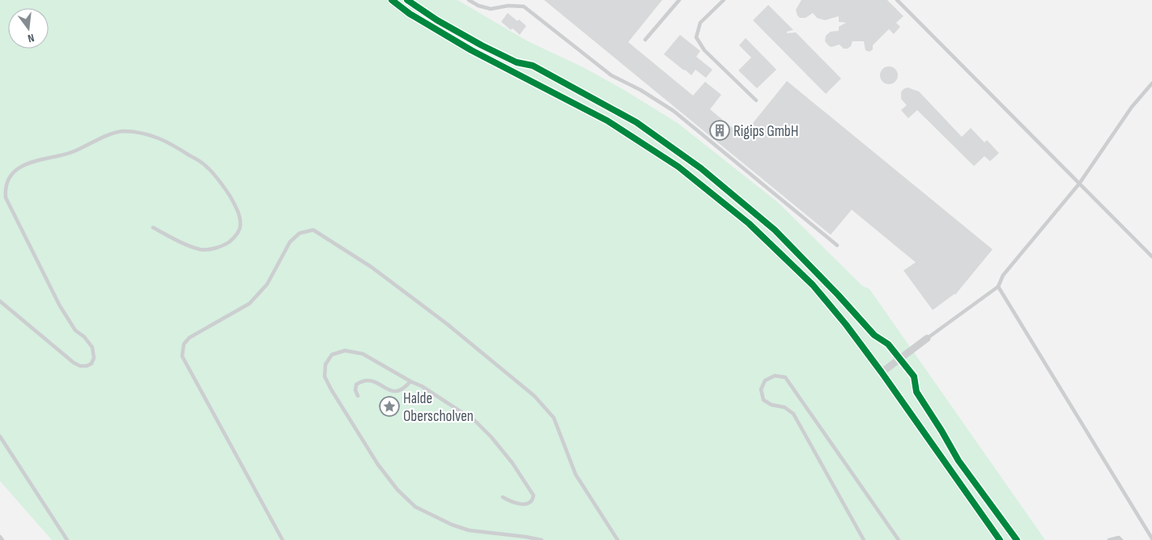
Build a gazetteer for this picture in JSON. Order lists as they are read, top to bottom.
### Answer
{
  "places": {
    "building": ["Rigips GmbH"],
    "place": ["Halde Oberscholven"]
  },
  "north": "bottom"
}
